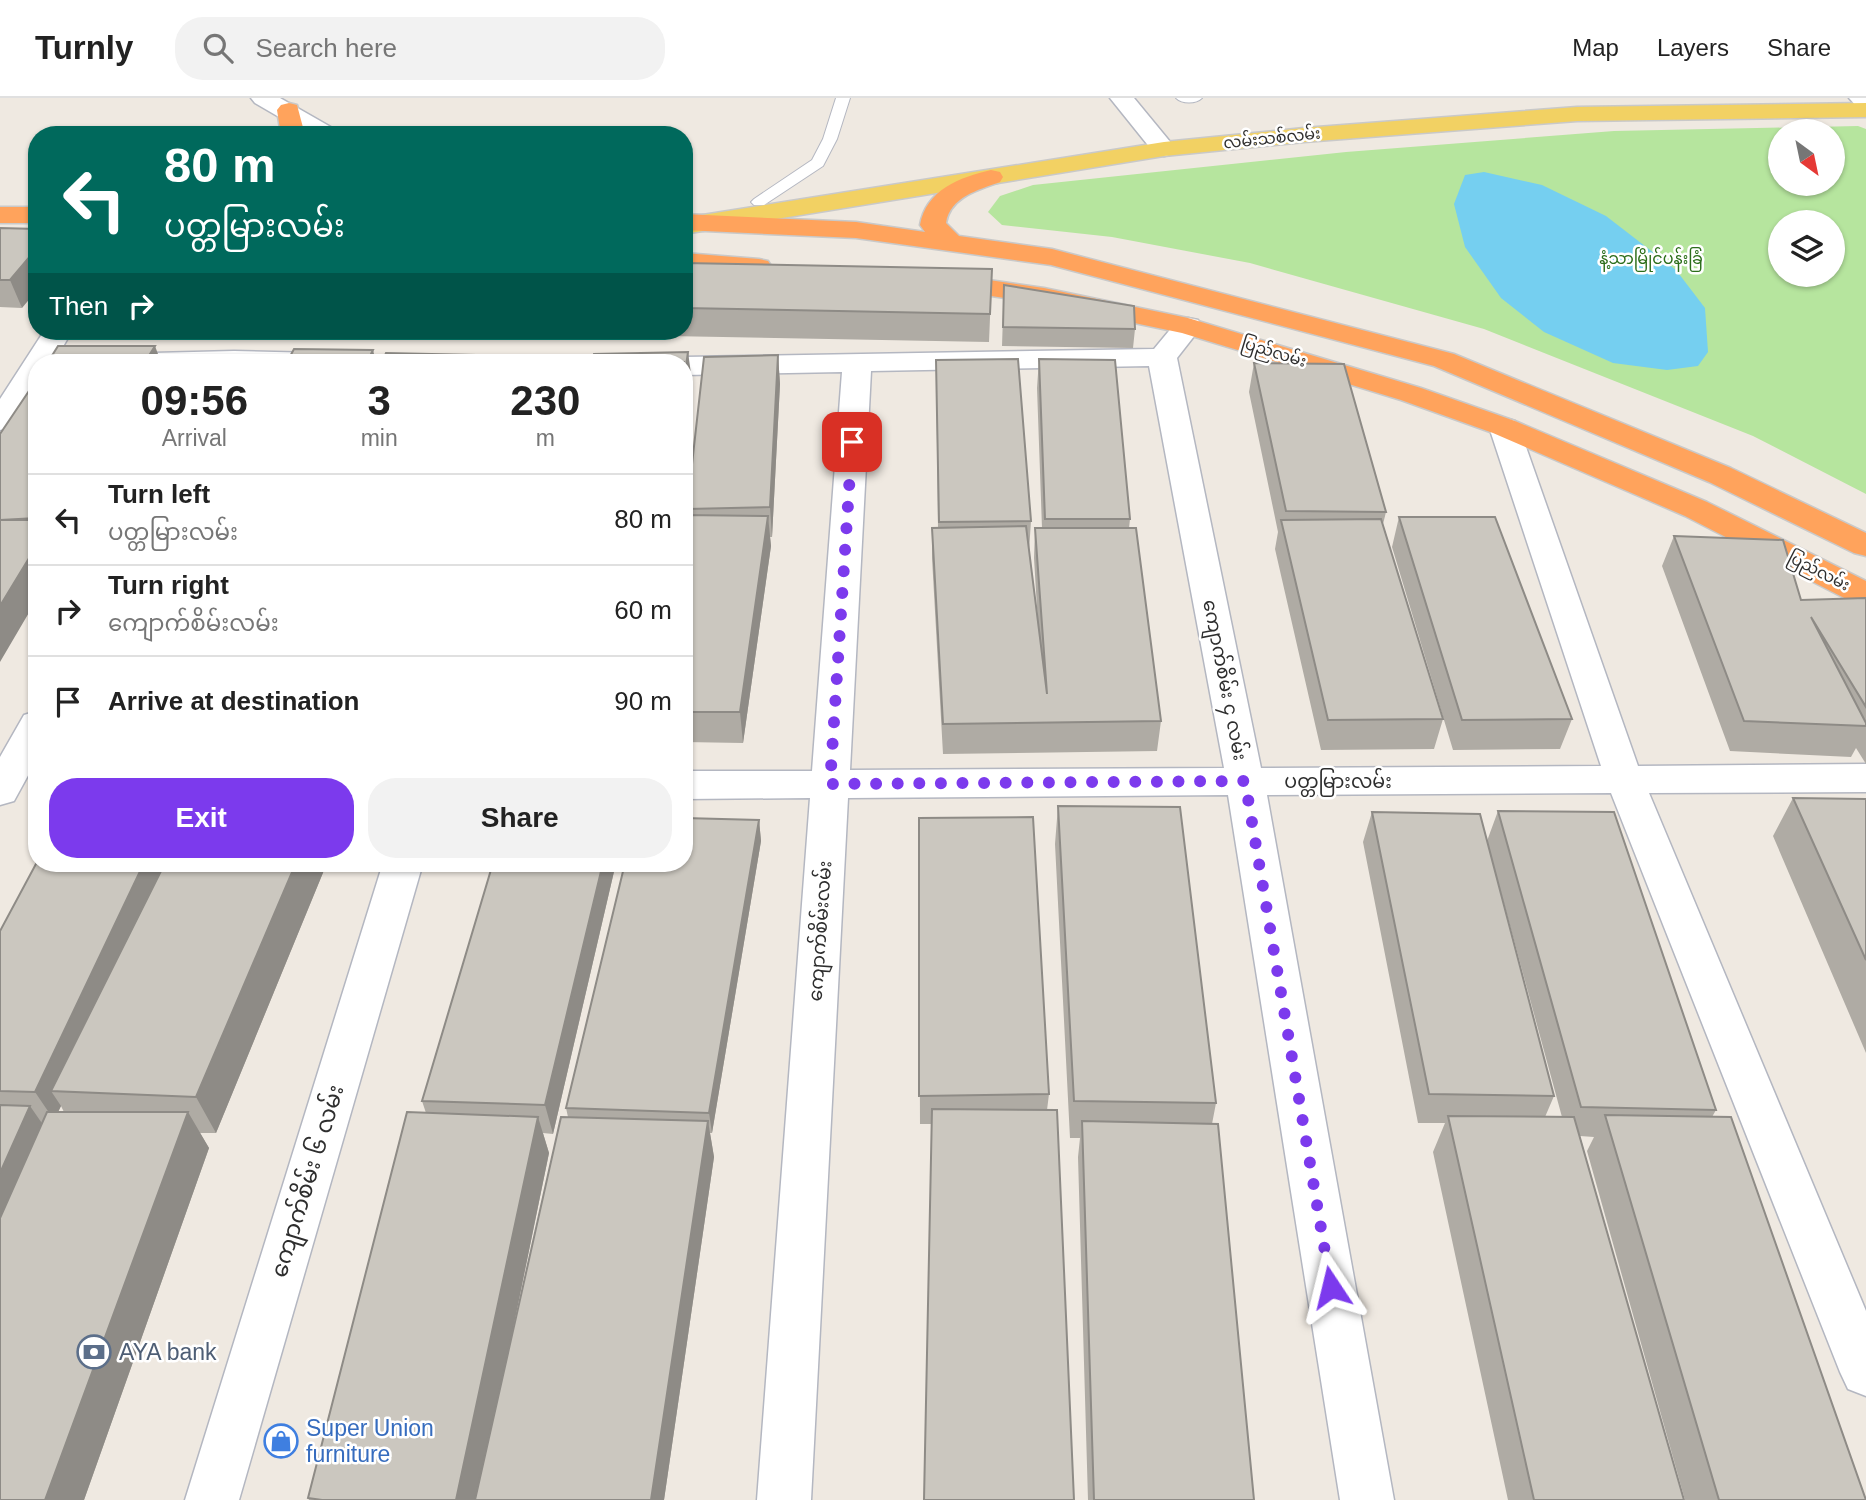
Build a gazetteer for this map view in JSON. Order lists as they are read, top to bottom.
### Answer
{
  "streets": {
    "highway": ["ပြည်လမ်း"],
    "main road": ["လမ်းသစ်လမ်း"],
    "street": [
      "ကျောက်စိမ်း ၄ လမ်း",
      "ပတ္တမြားလမ်း",
      "ကျောက်စိမ်းလမ်း",
      "ကျောက်စိမ်း ၆ လမ်း"
    ]
  },
  "crossings": [
    ["ကျောက်စိမ်း ၄ လမ်း", "ပတ္တမြားလမ်း"],
    ["ပတ္တမြားလမ်း", "ကျောက်စိမ်းလမ်း"]
  ],
  "parks": ["နံ့သာမြိုင်ပန်းခြံ"],
  "places": {
    "bank": ["AYA bank"],
    "shop": ["Super Union furniture"]
  },
  "north": "bottom right",
  "page": {
    "header": "Turnly",
    "search": "Search here",
    "nav": ["Map", "Layers", "Share"],
    "turn": ["80 m", "ပတ္တမြားလမ်း"],
    "then": "Then",
    "eta": [
      "09:56",
      "Arrival",
      "3",
      "min",
      "230",
      "m"
    ],
    "list": [
      {
        "name": "Turn left",
        "note": "ပတ္တမြားလမ်း",
        "value": "80 m"
      },
      {
        "name": "Turn right",
        "note": "ကျောက်စိမ်းလမ်း",
        "value": "60 m"
      },
      {
        "name": "Arrive at destination",
        "value": "90 m"
      }
    ],
    "buttons": ["Exit", "Share"]
  }
}
